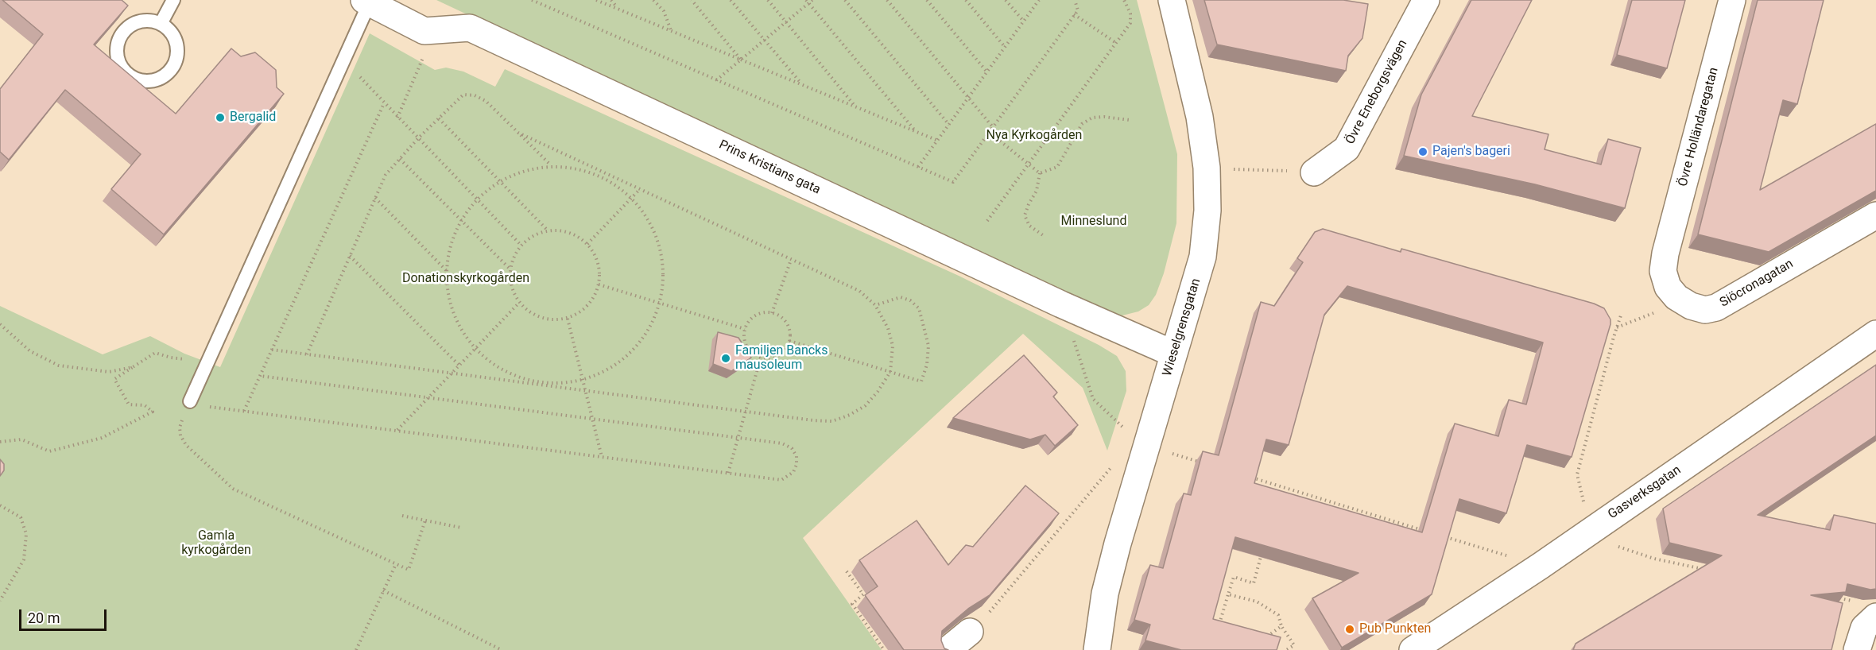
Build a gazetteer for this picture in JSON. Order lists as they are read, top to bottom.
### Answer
{
  "streets": {
    "street": [
      "Övre Eneborgsvägen",
      "Övre Holländaregatan",
      "Prins Kristians gata",
      "Siöcronagatan",
      "Wieselgrensgatan",
      "Gasverksgatan"
    ]
  },
  "crossings": [
    ["Övre Holländaregatan", "Siöcronagatan"],
    ["Prins Kristians gata", "Wieselgrensgatan"]
  ],
  "parks": [
    "Nya Kyrkogården",
    "Minneslund",
    "Donationskyrkogården",
    "Gamla kyrkogården"
  ],
  "places": [
    "Bergalid",
    "Pajen's bageri",
    "Familjen Bancks mausoleum",
    "Pub Punkten"
  ],
  "scale_bar": "20 m"
}
